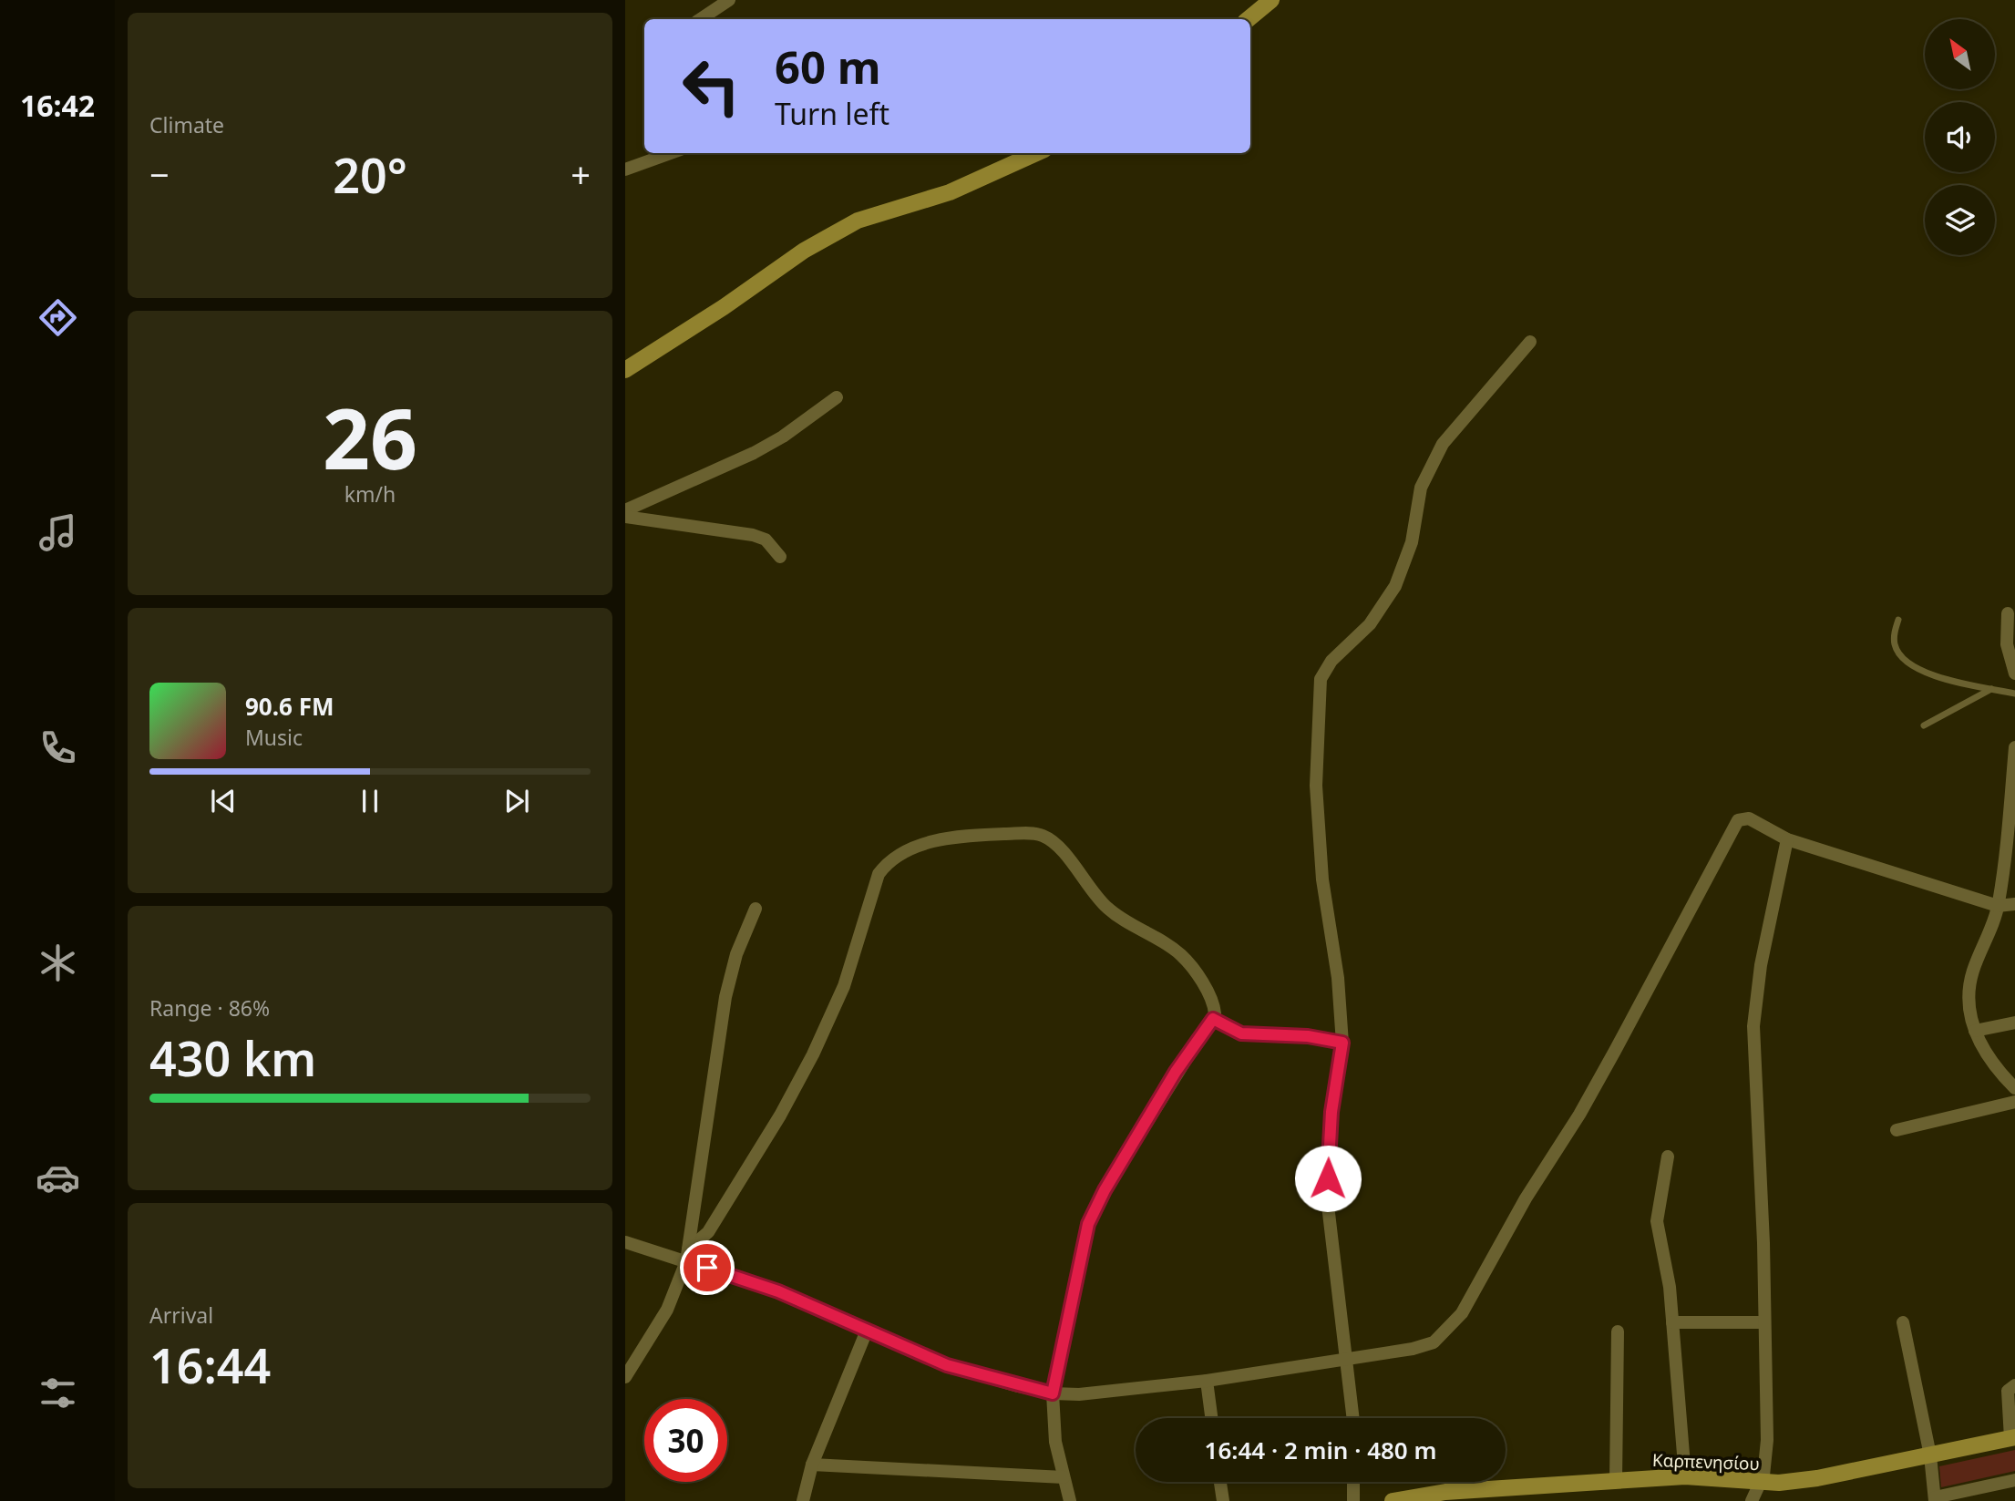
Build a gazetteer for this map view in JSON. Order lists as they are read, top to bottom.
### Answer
{
  "streets": {
    "main road": ["Καρπενησίου"]
  },
  "north": "top left",
  "page": {
    "tabs": "16:42",
    "tile": [
      "Climate",
      ["26", "km/h"],
      ["Range · 86%", "430 km"],
      ["Arrival", "16:44"]
    ],
    "turn": ["60 m", "Turn left"],
    "heat": ["−", "20°", "+"],
    "song": ["90.6 FM", "Music"],
    "limit": "30",
    "trip": "16:44 · 2 min · 480 m"
  }
}
